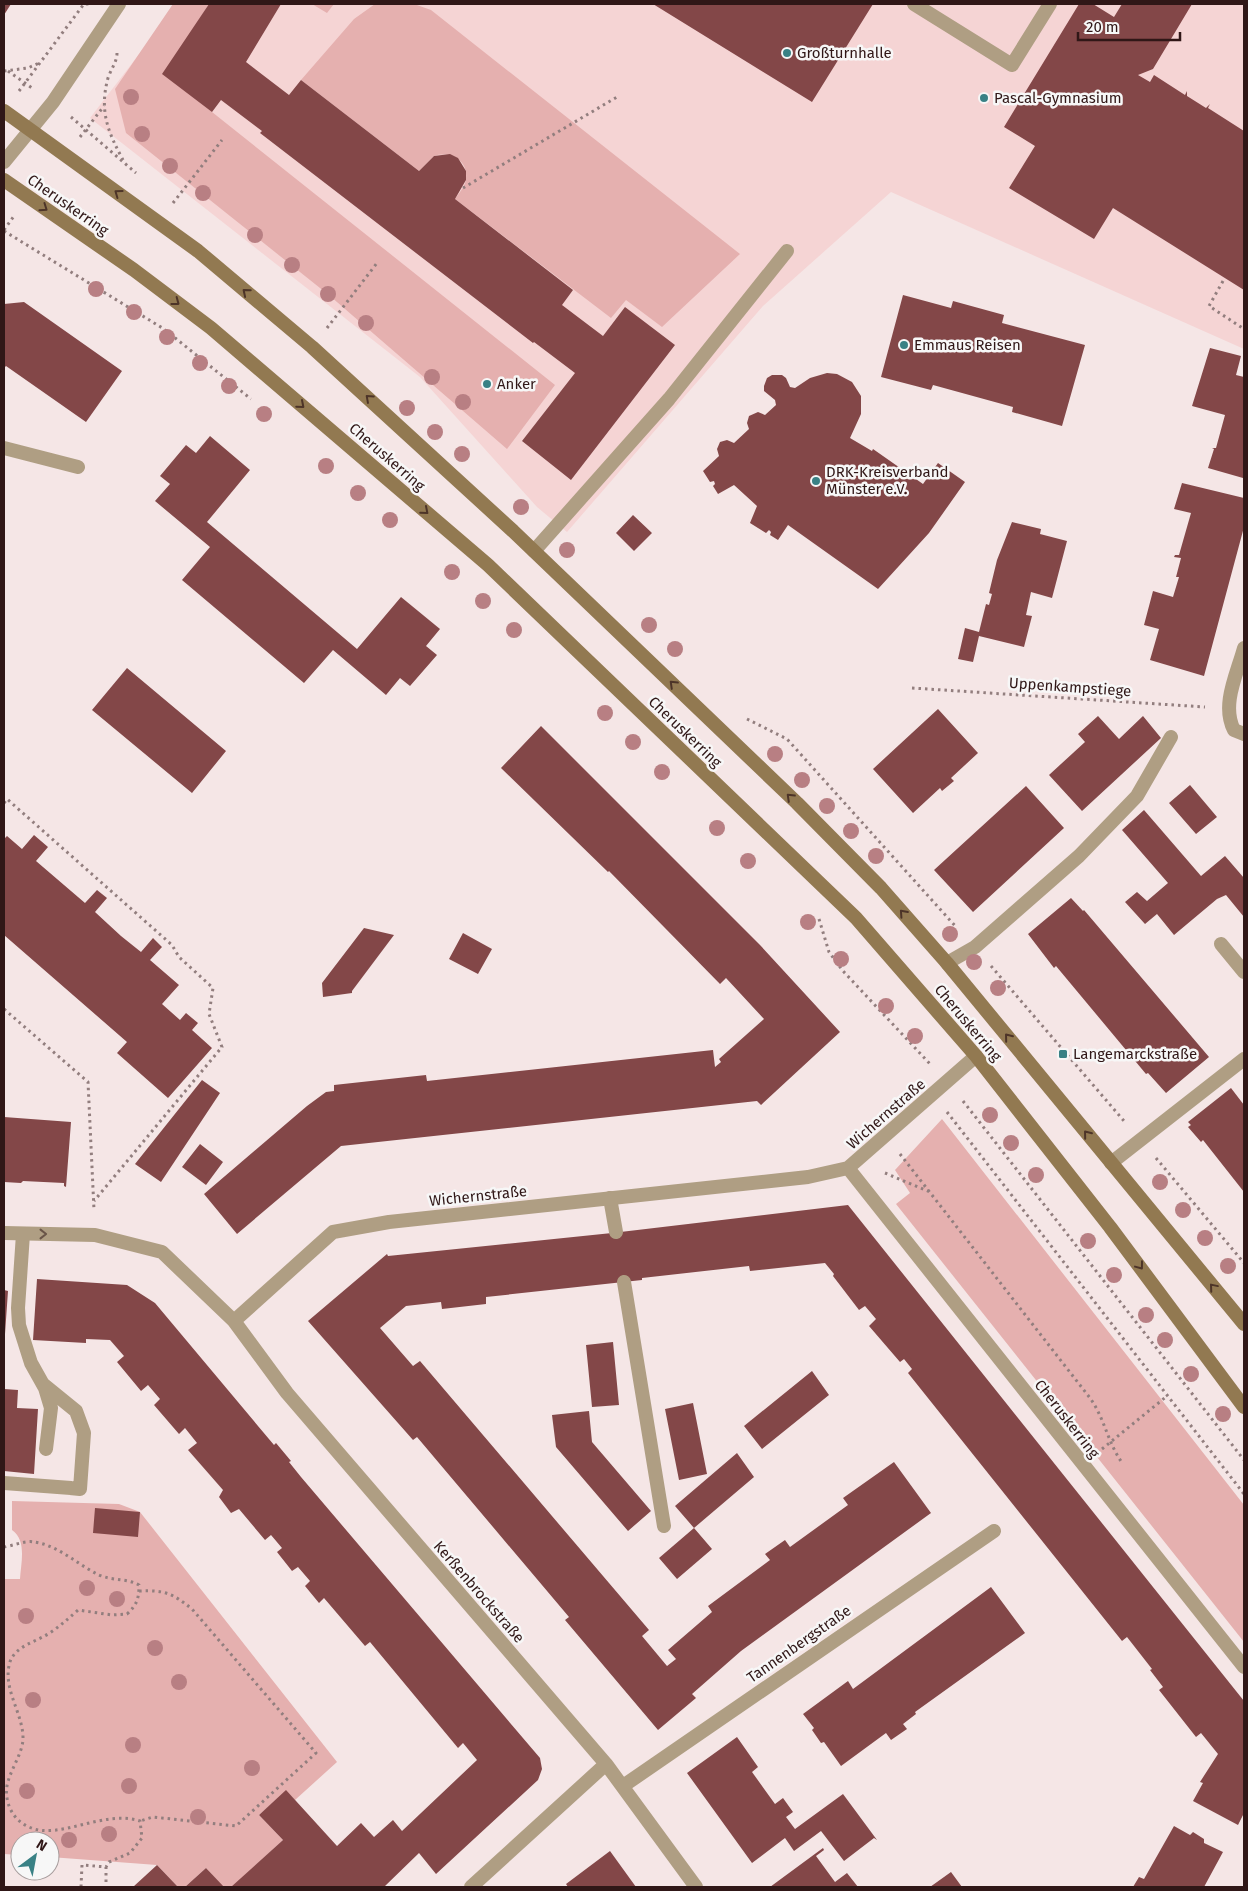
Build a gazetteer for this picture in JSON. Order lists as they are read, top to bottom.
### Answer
{
  "streets": {
    "main road": ["Cheruskerring"],
    "street": ["Wichernstraße", "Kerßenbrockstraße", "Tannenbergstraße"],
    "path": ["Uppenkampstiege"]
  },
  "crossings": [
    ["Cheruskerring", "Wichernstraße"],
    ["Wichernstraße", "Kerßenbrockstraße"],
    ["Kerßenbrockstraße", "Tannenbergstraße"]
  ],
  "places": {
    "other": [
      "Großturnhalle",
      "Pascal-Gymnasium",
      "Emmaus Reisen",
      "Anker",
      "DRK-Kreisverband Münster e.V."
    ],
    "transit": ["Langemarckstraße"]
  },
  "scale_bar": "20 m",
  "north": "top right"
}
